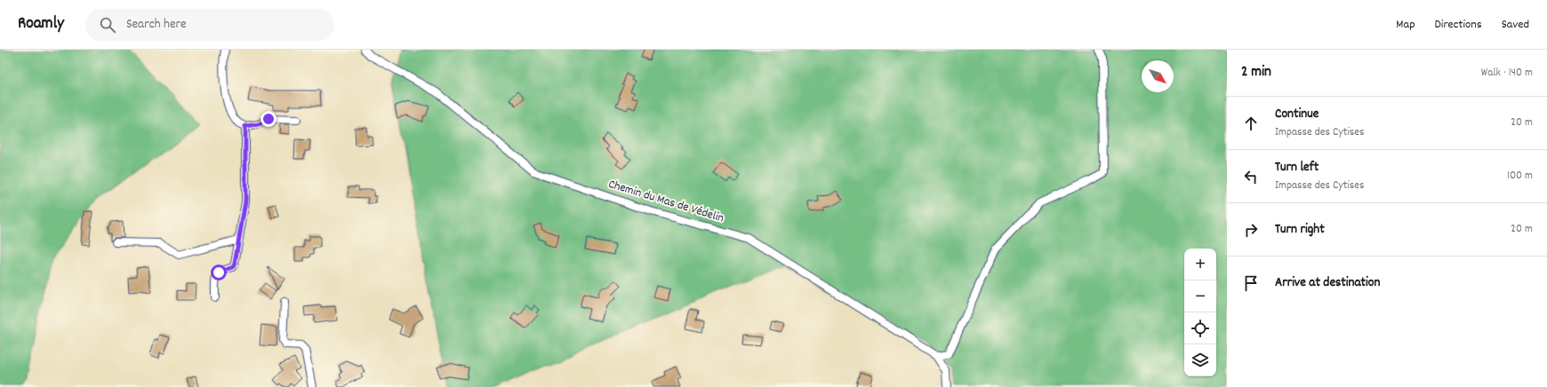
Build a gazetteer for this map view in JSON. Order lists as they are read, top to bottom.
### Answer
{
  "streets": {
    "street": ["Chemin du Mas de Védelin"]
  },
  "north": "bottom right",
  "page": {
    "header": "Roamly",
    "search": "Search here",
    "nav": ["Map", "Directions", "Saved"],
    "heading": ["2 min", "Walk · 140 m"],
    "list": [
      ["Continue", "Impasse des Cytises", "20 m"],
      ["Turn left", "Impasse des Cytises", "100 m"],
      ["Turn right", "20 m"],
      "Arrive at destination"
    ],
    "map_buttons": ["+", "−"]
  }
}
